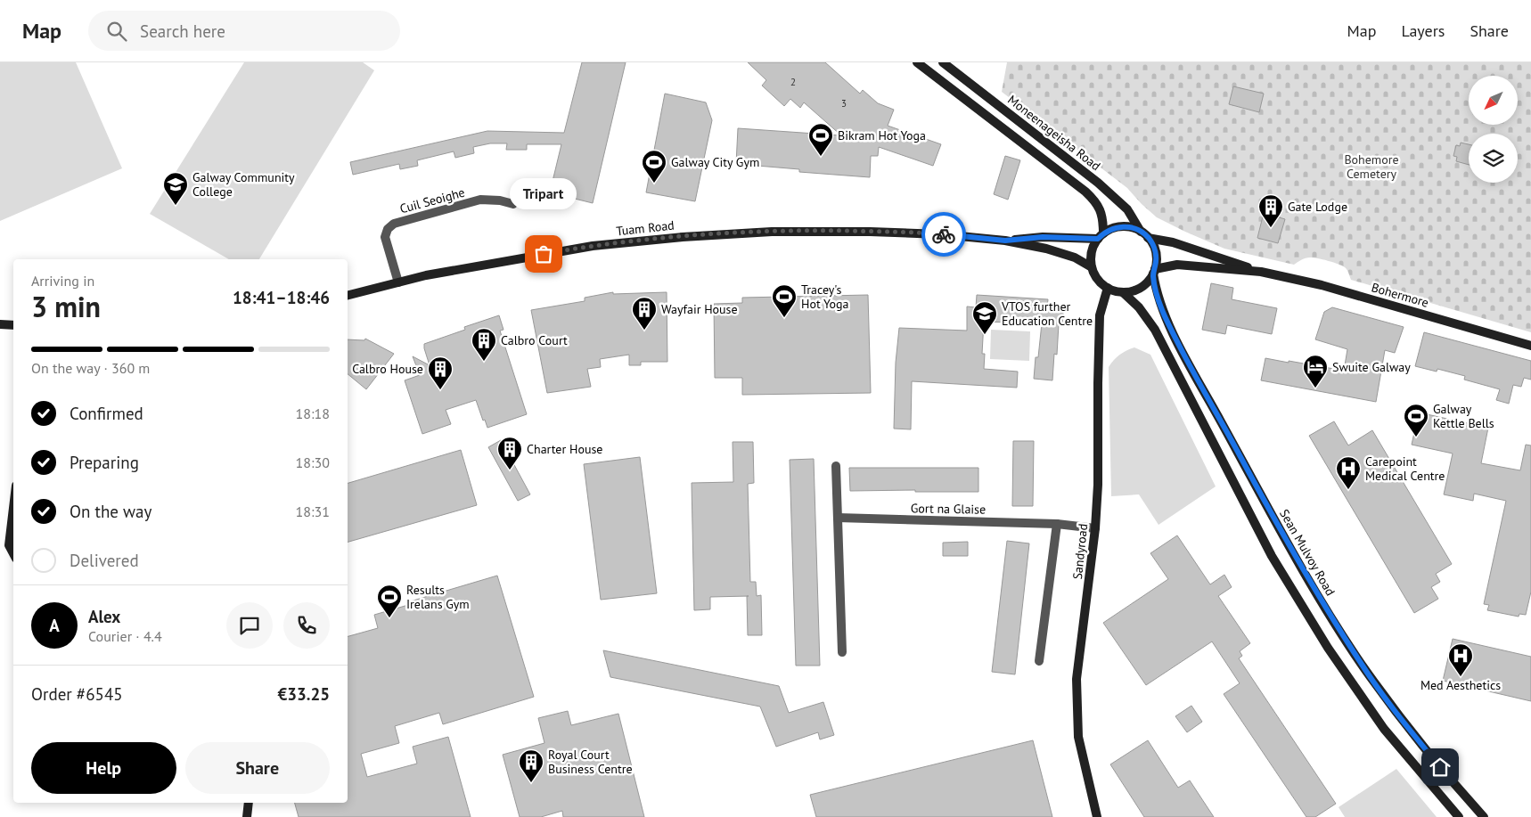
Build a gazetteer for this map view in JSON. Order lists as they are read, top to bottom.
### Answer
{
  "streets": {
    "main road": [
      "Moneenageisha Road",
      "Tuam Road",
      "Bohermore",
      "Sandyroad",
      "Sean Mulvoy Road"
    ],
    "street": ["Cuil Seoighe", "Gort na Glaise"]
  },
  "crossings": [
    ["Moneenageisha Road", "Tuam Road"],
    ["Moneenageisha Road", "Bohermore"],
    ["Moneenageisha Road", "Sandyroad"],
    ["Moneenageisha Road", "Sean Mulvoy Road"],
    ["Cuil Seoighe", "Tuam Road"],
    ["Tuam Road", "Bohermore"],
    ["Tuam Road", "Sandyroad"],
    ["Tuam Road", "Sean Mulvoy Road"],
    ["Bohermore", "Sandyroad"],
    ["Bohermore", "Sean Mulvoy Road"],
    ["Gort na Glaise", "Sandyroad"],
    ["Sandyroad", "Sean Mulvoy Road"]
  ],
  "parks": ["Bohemore Cemetery"],
  "places": {
    "sports": [
      "Bikram Hot Yoga",
      "Galway City Gym",
      "Tracey's Hot Yoga",
      "Galway Kettle Bells",
      "Results Irelans Gym"
    ],
    "school or university": ["Galway Community College", "VTOS further Education Centre"],
    "building": [
      "Gate Lodge",
      "Wayfair House",
      "Calbro Court",
      "Calbro House",
      "Charter House",
      "Royal Court Business Centre"
    ],
    "other": ["Tripart"],
    "hotel": ["Swuite Galway"],
    "hospital": ["Carepoint Medical Centre", "Med Aesthetics"]
  },
  "house_numbers": ["2", "3"],
  "north": "bottom left",
  "page": {
    "header": "Map",
    "search": "Search here",
    "nav": ["Map", "Layers", "Share"],
    "bubble": "Tripart",
    "heading": ["3 min", "Arriving in", "18:41–18:46"],
    "panel": [
      "Alex",
      "Courier · 4.4",
      "Order #6545",
      "€33.25"
    ],
    "bar": "On the way · 360 m",
    "list": [
      ["Confirmed", "18:18"],
      ["Preparing", "18:30"],
      ["On the way", "18:31"],
      "Delivered"
    ],
    "round": "A",
    "buttons": ["Help", "Share"]
  }
}
